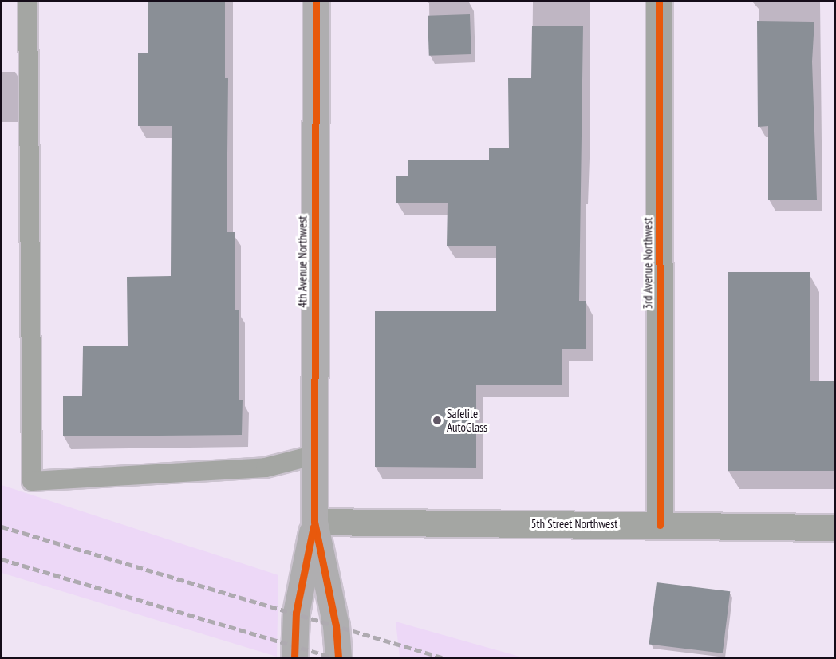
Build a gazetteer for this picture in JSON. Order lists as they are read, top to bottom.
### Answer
{
  "streets": {
    "main road": ["4th Avenue Northwest"],
    "street": ["3rd Avenue Northwest", "5th Street Northwest"]
  },
  "crossings": [
    ["4th Avenue Northwest", "5th Street Northwest"],
    ["3rd Avenue Northwest", "5th Street Northwest"]
  ],
  "places": ["Safelite AutoGlass"]
}
